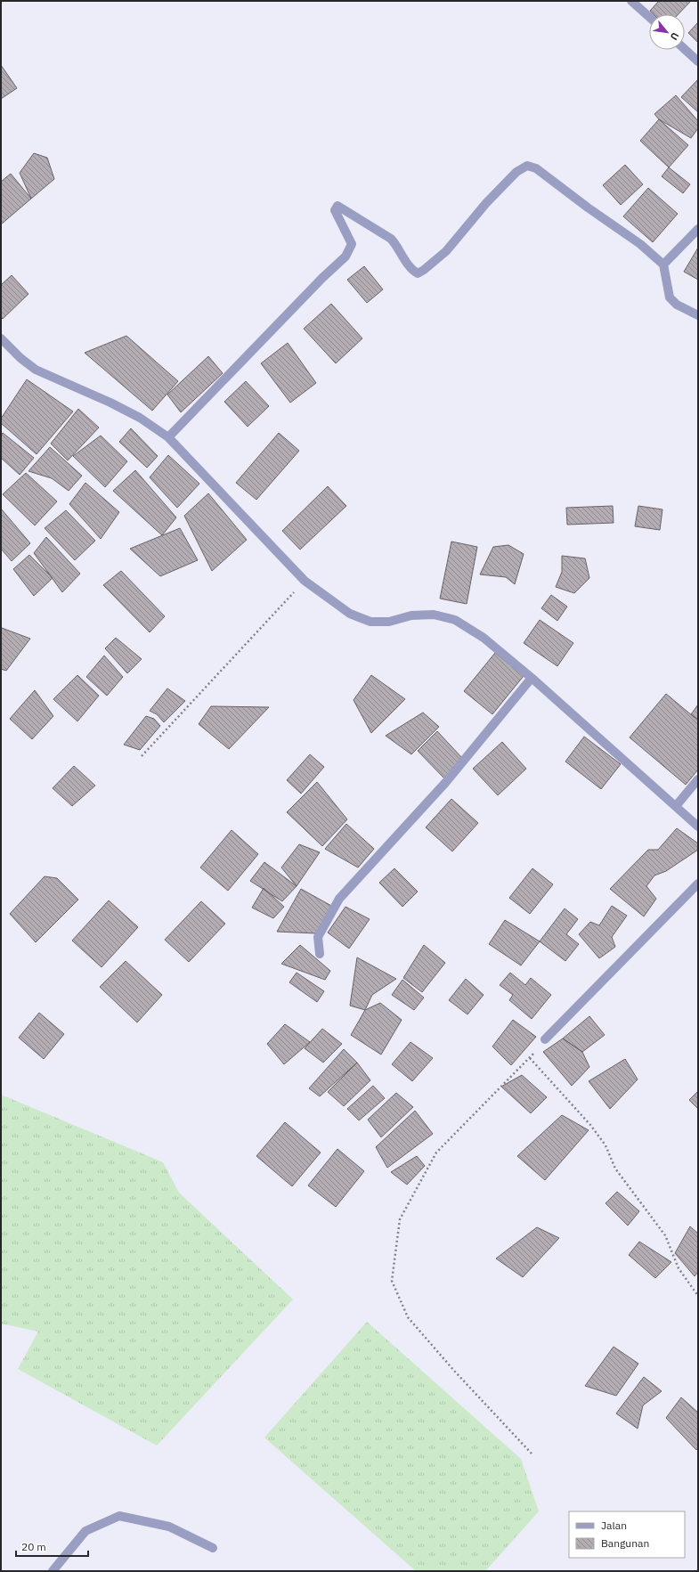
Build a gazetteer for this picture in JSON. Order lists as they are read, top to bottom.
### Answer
{
  "legend": ["Jalan", "Bangunan"],
  "scale_bar": "20 m",
  "north": "bottom right"
}
